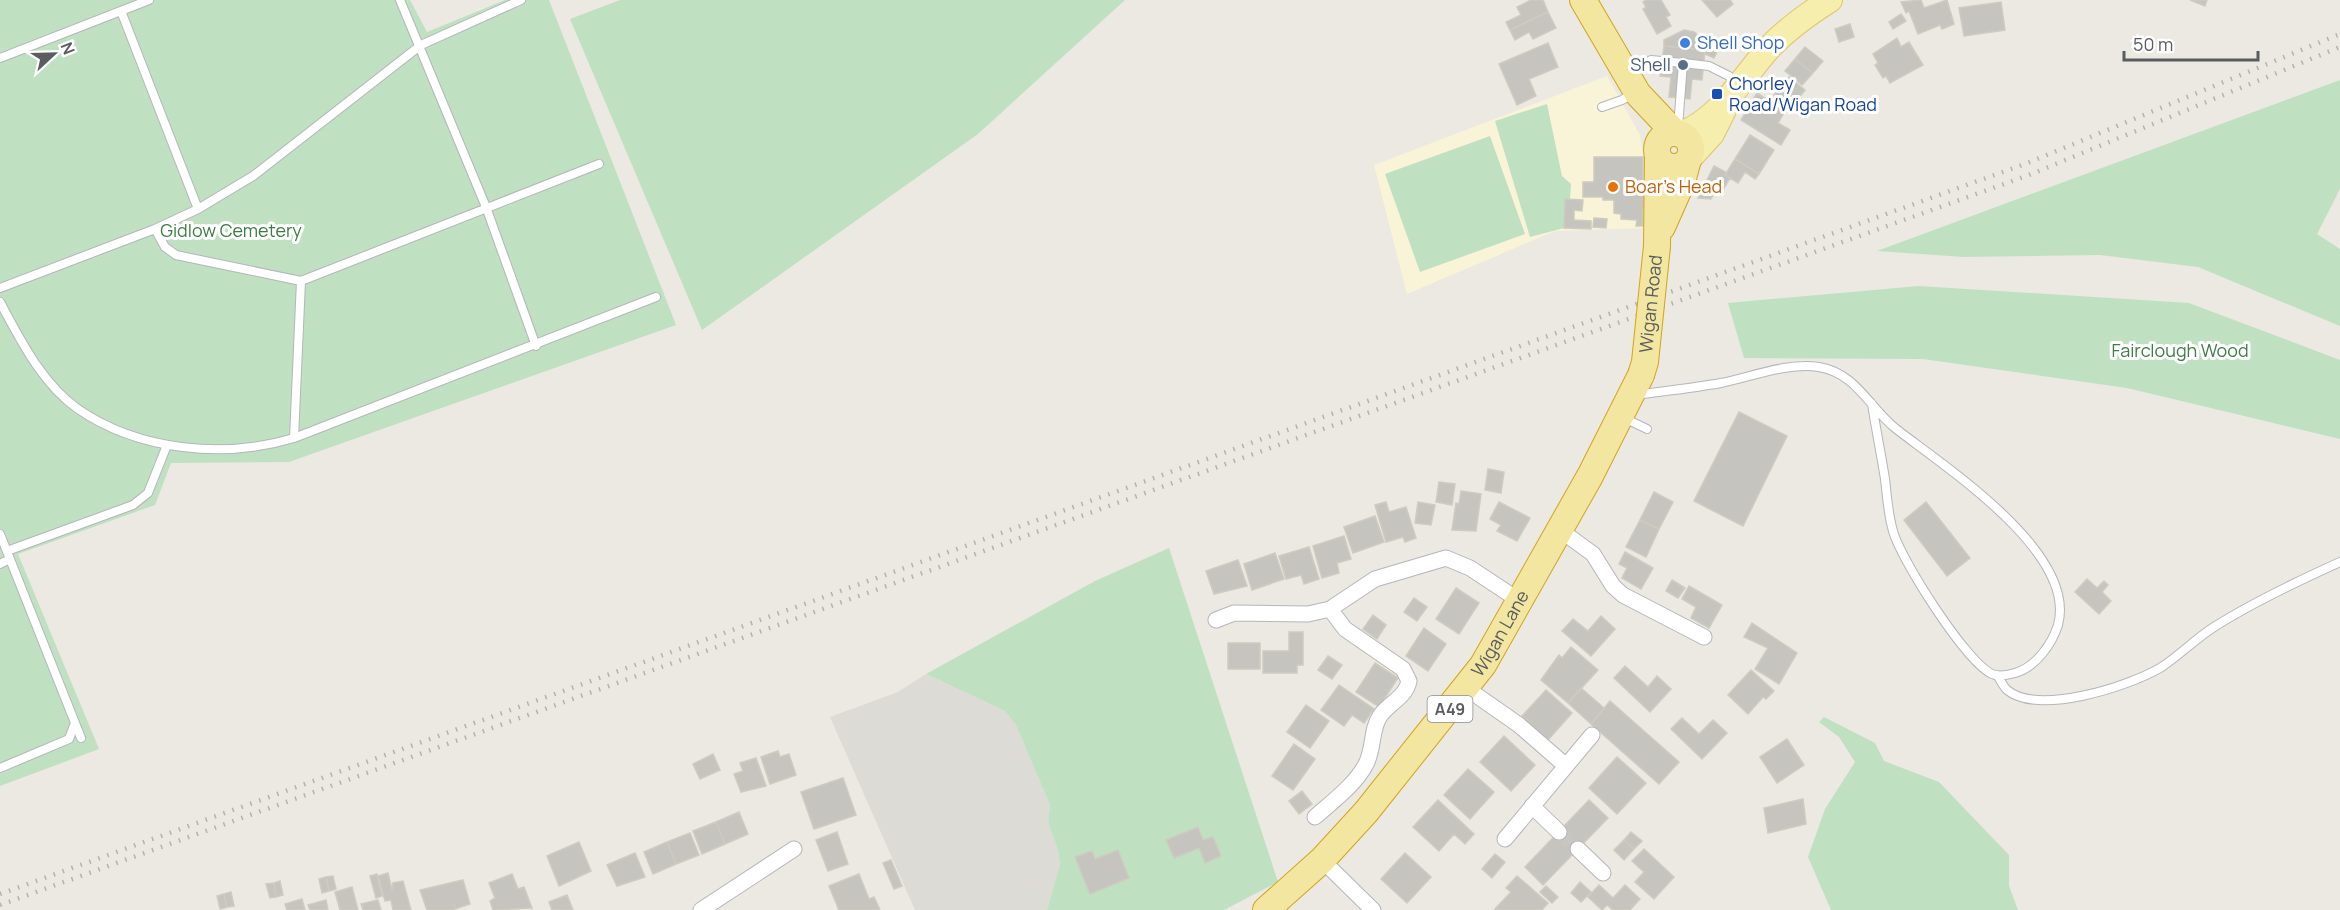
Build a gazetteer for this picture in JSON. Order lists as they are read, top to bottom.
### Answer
{
  "streets": {
    "highway": ["Wigan Road", "Wigan Lane", "A49"]
  },
  "crossings": [
    ["Wigan Road", "Wigan Lane"],
    ["Wigan Road", "A49"]
  ],
  "parks": ["Gidlow Cemetery", "Fairclough Wood"],
  "places": {
    "other": ["Shell Shop", "Shell", "Boar's Head"],
    "transit": ["Chorley Road/Wigan Road"]
  },
  "scale_bar": "50 m",
  "north": "right"
}
